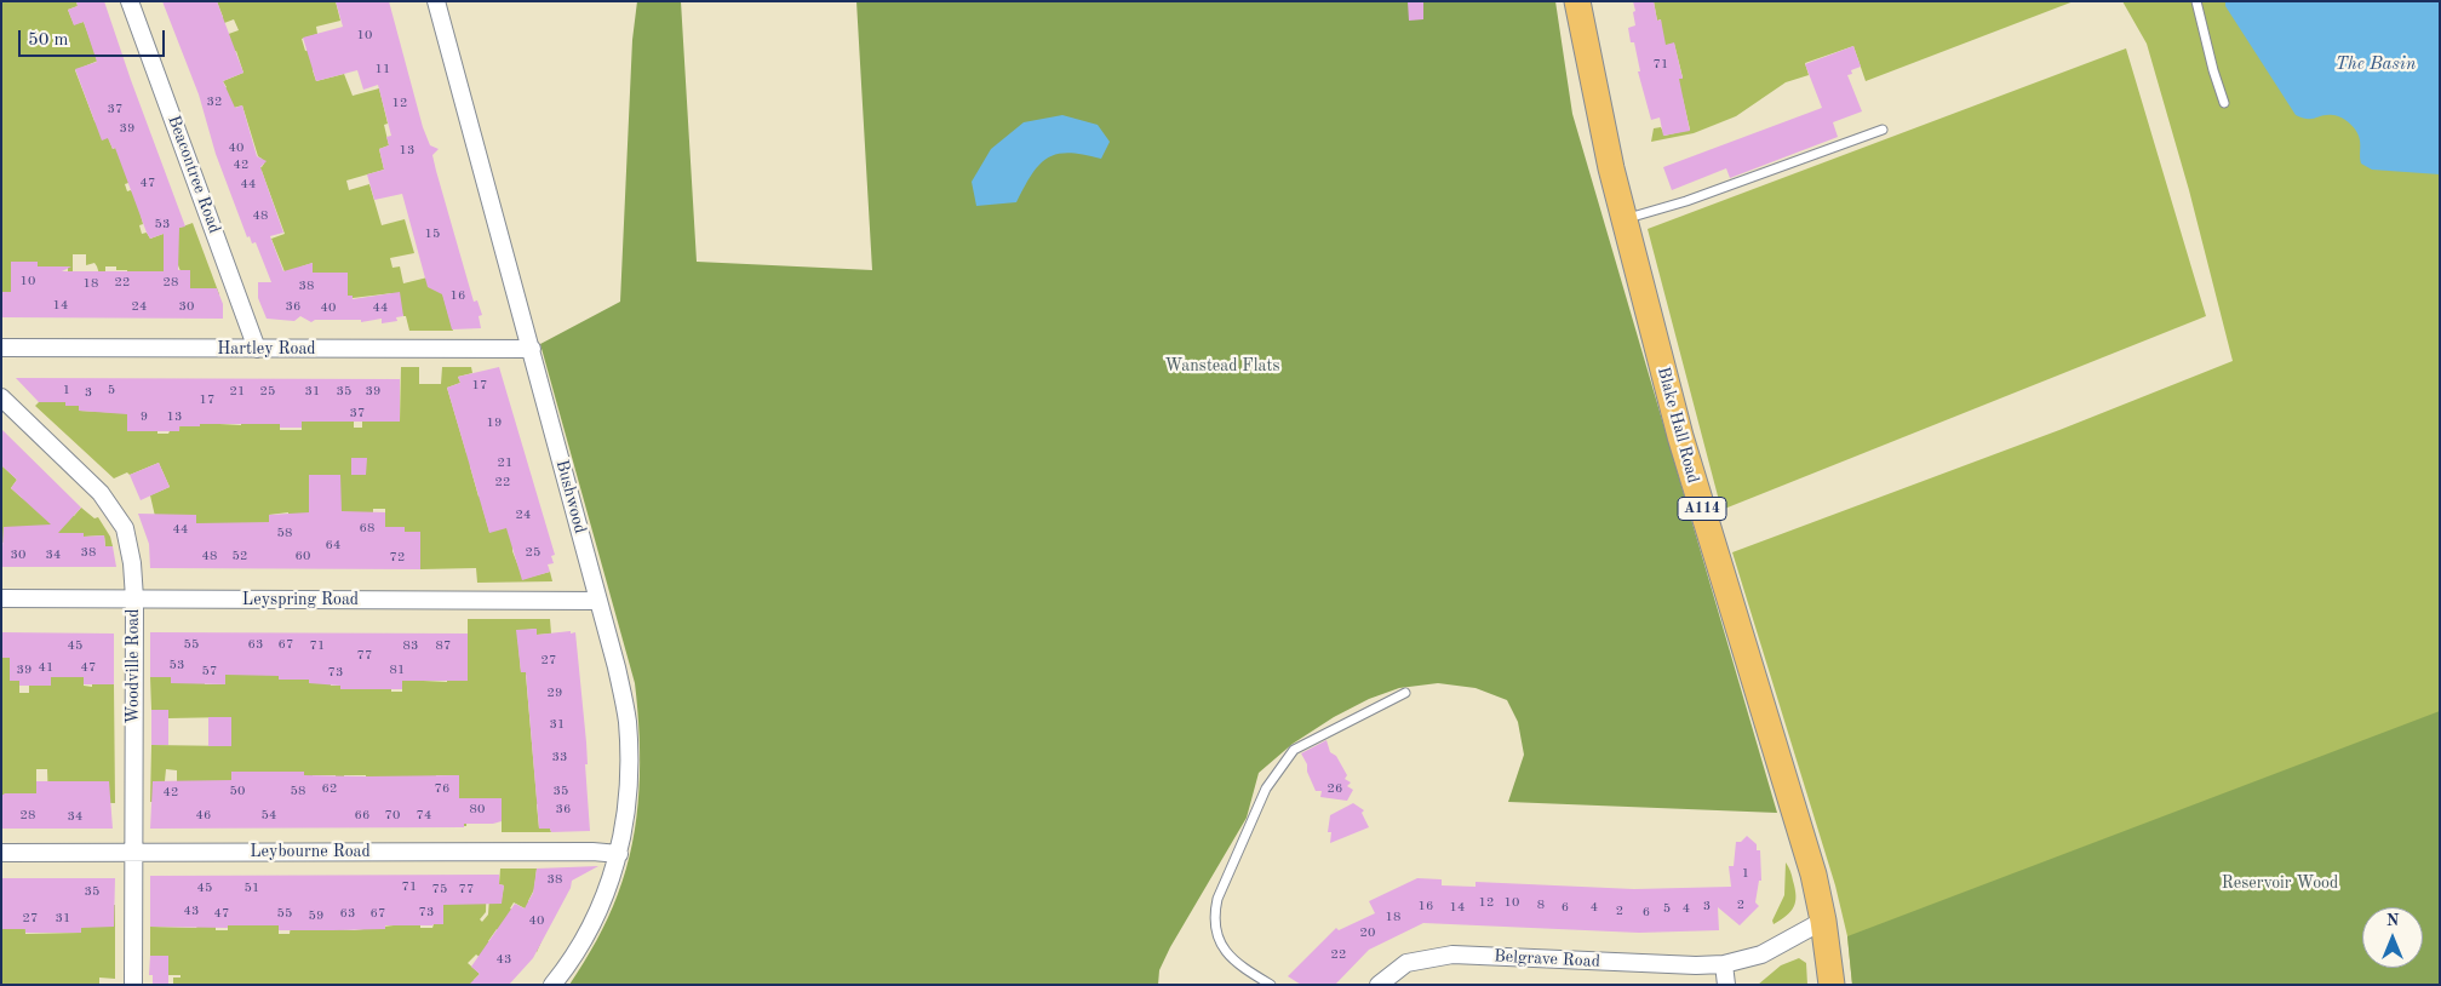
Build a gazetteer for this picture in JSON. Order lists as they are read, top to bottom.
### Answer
{
  "streets": {
    "main road": ["Blake Hall Road", "A114"],
    "street": [
      "Beacontree Road",
      "Hartley Road",
      "Bushwood",
      "Leyspring Road",
      "Woodville Road",
      "Leybourne Road",
      "Belgrave Road"
    ]
  },
  "crossings": [
    ["Beacontree Road", "Hartley Road"],
    ["Hartley Road", "Bushwood"],
    ["Blake Hall Road", "Belgrave Road"],
    ["Bushwood", "Leyspring Road"],
    ["Bushwood", "Leybourne Road"],
    ["Leyspring Road", "Woodville Road"],
    ["Woodville Road", "Leybourne Road"]
  ],
  "water": ["The Basin"],
  "parks": ["Wanstead Flats", "Reservoir Wood"],
  "house_numbers": [
    "10",
    "71",
    "11",
    "32",
    "12",
    "37",
    "39",
    "40",
    "13",
    "42",
    "47",
    "44",
    "48",
    "53",
    "15",
    "10",
    "22",
    "28",
    "18",
    "38",
    "16",
    "14",
    "24",
    "30",
    "36",
    "40",
    "44",
    "17",
    "1",
    "5",
    "21",
    "25",
    "31",
    "35",
    "39",
    "3",
    "17",
    "37",
    "9",
    "13",
    "19",
    "21",
    "22",
    "24",
    "68",
    "44",
    "58",
    "64",
    "38",
    "25",
    "30",
    "34",
    "48",
    "52",
    "60",
    "72",
    "55",
    "63",
    "67",
    "45",
    "71",
    "83",
    "87",
    "77",
    "27",
    "53",
    "41",
    "47",
    "39",
    "81",
    "57",
    "73",
    "29",
    "31",
    "33",
    "62",
    "76",
    "26",
    "50",
    "58",
    "35",
    "42",
    "80",
    "36",
    "28",
    "46",
    "54",
    "66",
    "70",
    "74",
    "34",
    "1",
    "38",
    "71",
    "45",
    "51",
    "75",
    "77",
    "35",
    "12",
    "10",
    "8",
    "2",
    "16",
    "3",
    "14",
    "6",
    "4",
    "5",
    "4",
    "43",
    "2",
    "73",
    "6",
    "47",
    "55",
    "63",
    "67",
    "59",
    "18",
    "27",
    "31",
    "40",
    "20",
    "22",
    "43"
  ],
  "scale_bar": "50 m",
  "north": "top"
}
